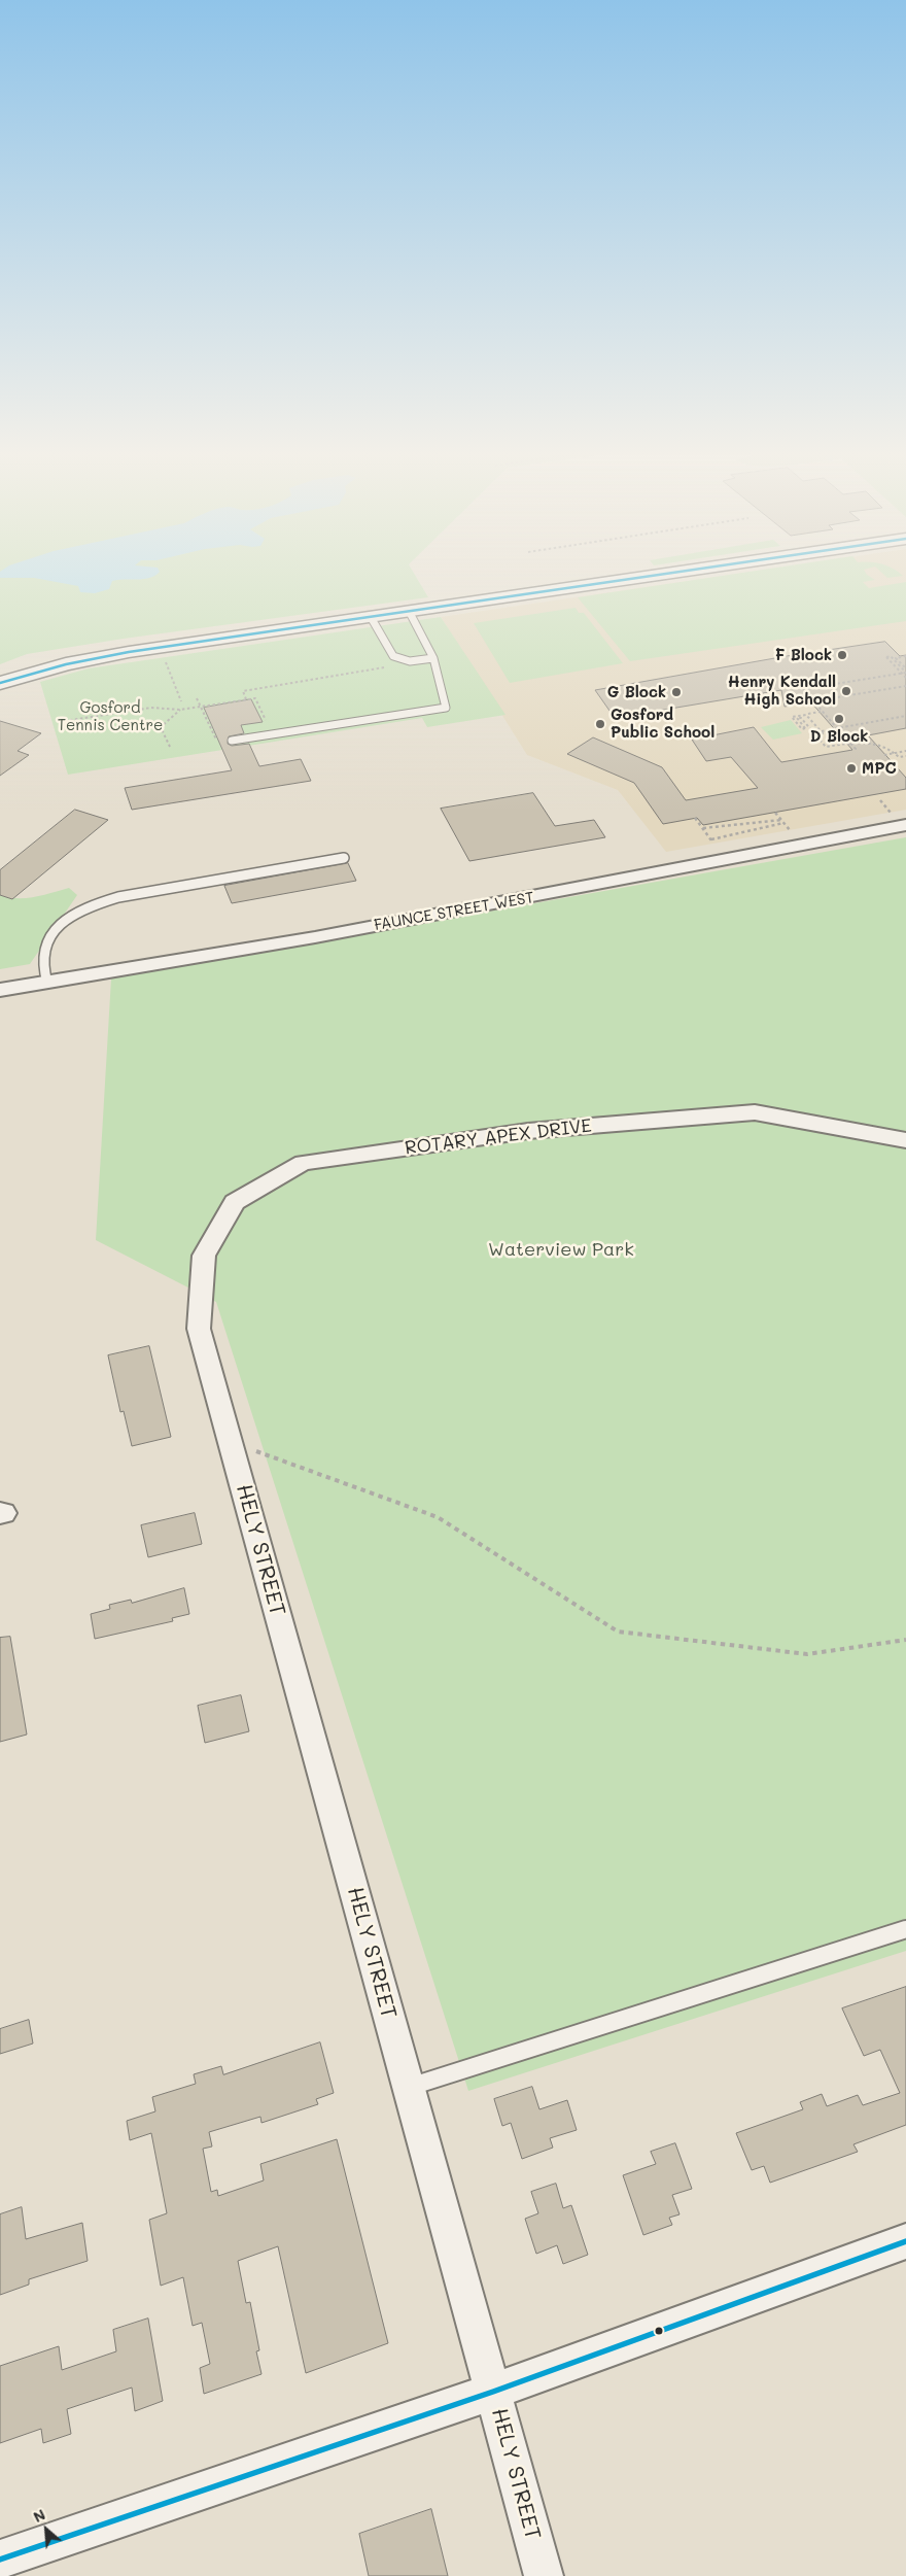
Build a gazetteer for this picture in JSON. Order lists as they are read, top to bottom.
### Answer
{
  "streets": {
    "street": ["FAUNCE STREET WEST", "ROTARY APEX DRIVE", "HELY STREET"]
  },
  "crossings": [
    ["ROTARY APEX DRIVE", "HELY STREET"]
  ],
  "parks": ["Gosford Tennis Centre", "Waterview Park"],
  "places": [
    "F Block",
    "Henry Kendall High School",
    "G Block",
    "D Block",
    "Gosford Public School",
    "MPC"
  ],
  "north": "top left"
}
